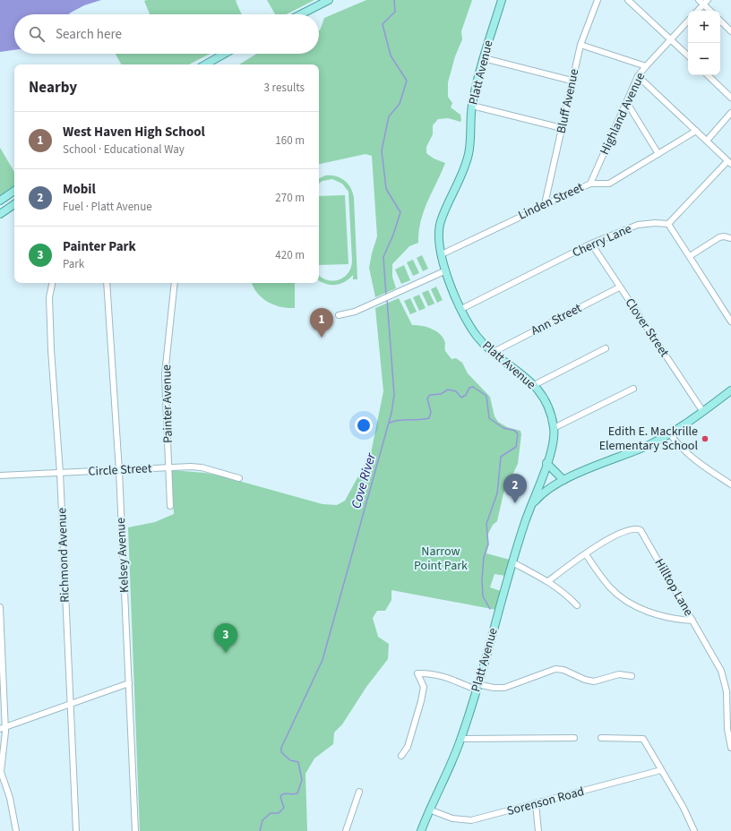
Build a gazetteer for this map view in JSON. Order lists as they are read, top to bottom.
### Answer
{
  "streets": {
    "main road": ["Platt Avenue"],
    "street": [
      "Bluff Avenue",
      "Highland Avenue",
      "Linden Street",
      "Cherry Lane",
      "Ann Street",
      "Clover Street",
      "Painter Avenue",
      "Circle Street",
      "Richmond Avenue",
      "Kelsey Avenue",
      "Hilltop Lane",
      "Sorenson Road"
    ]
  },
  "crossings": [
    ["Platt Avenue", "Linden Street"],
    ["Platt Avenue", "Cherry Lane"],
    ["Platt Avenue", "Ann Street"],
    ["Platt Avenue", "Sorenson Road"],
    ["Bluff Avenue", "Linden Street"],
    ["Highland Avenue", "Linden Street"],
    ["Cherry Lane", "Clover Street"],
    ["Ann Street", "Clover Street"],
    ["Painter Avenue", "Circle Street"],
    ["Circle Street", "Richmond Avenue"],
    ["Circle Street", "Kelsey Avenue"]
  ],
  "water": ["Cove River"],
  "parks": ["Narrow Point Park"],
  "places": ["Edith E. Mackrille Elementary School"],
  "page": {
    "map_buttons": ["+", "−"],
    "search": "Search here",
    "heading": ["Nearby", "3 results"],
    "list": [
      {
        "mark": "1",
        "name": "West Haven High School",
        "note": "School · Educational Way",
        "value": "160 m"
      },
      {
        "mark": "2",
        "name": "Mobil",
        "note": "Fuel · Platt Avenue",
        "value": "270 m"
      },
      {
        "mark": "3",
        "name": "Painter Park",
        "note": "Park",
        "value": "420 m"
      }
    ],
    "pins": ["1", "2", "3"]
  }
}
